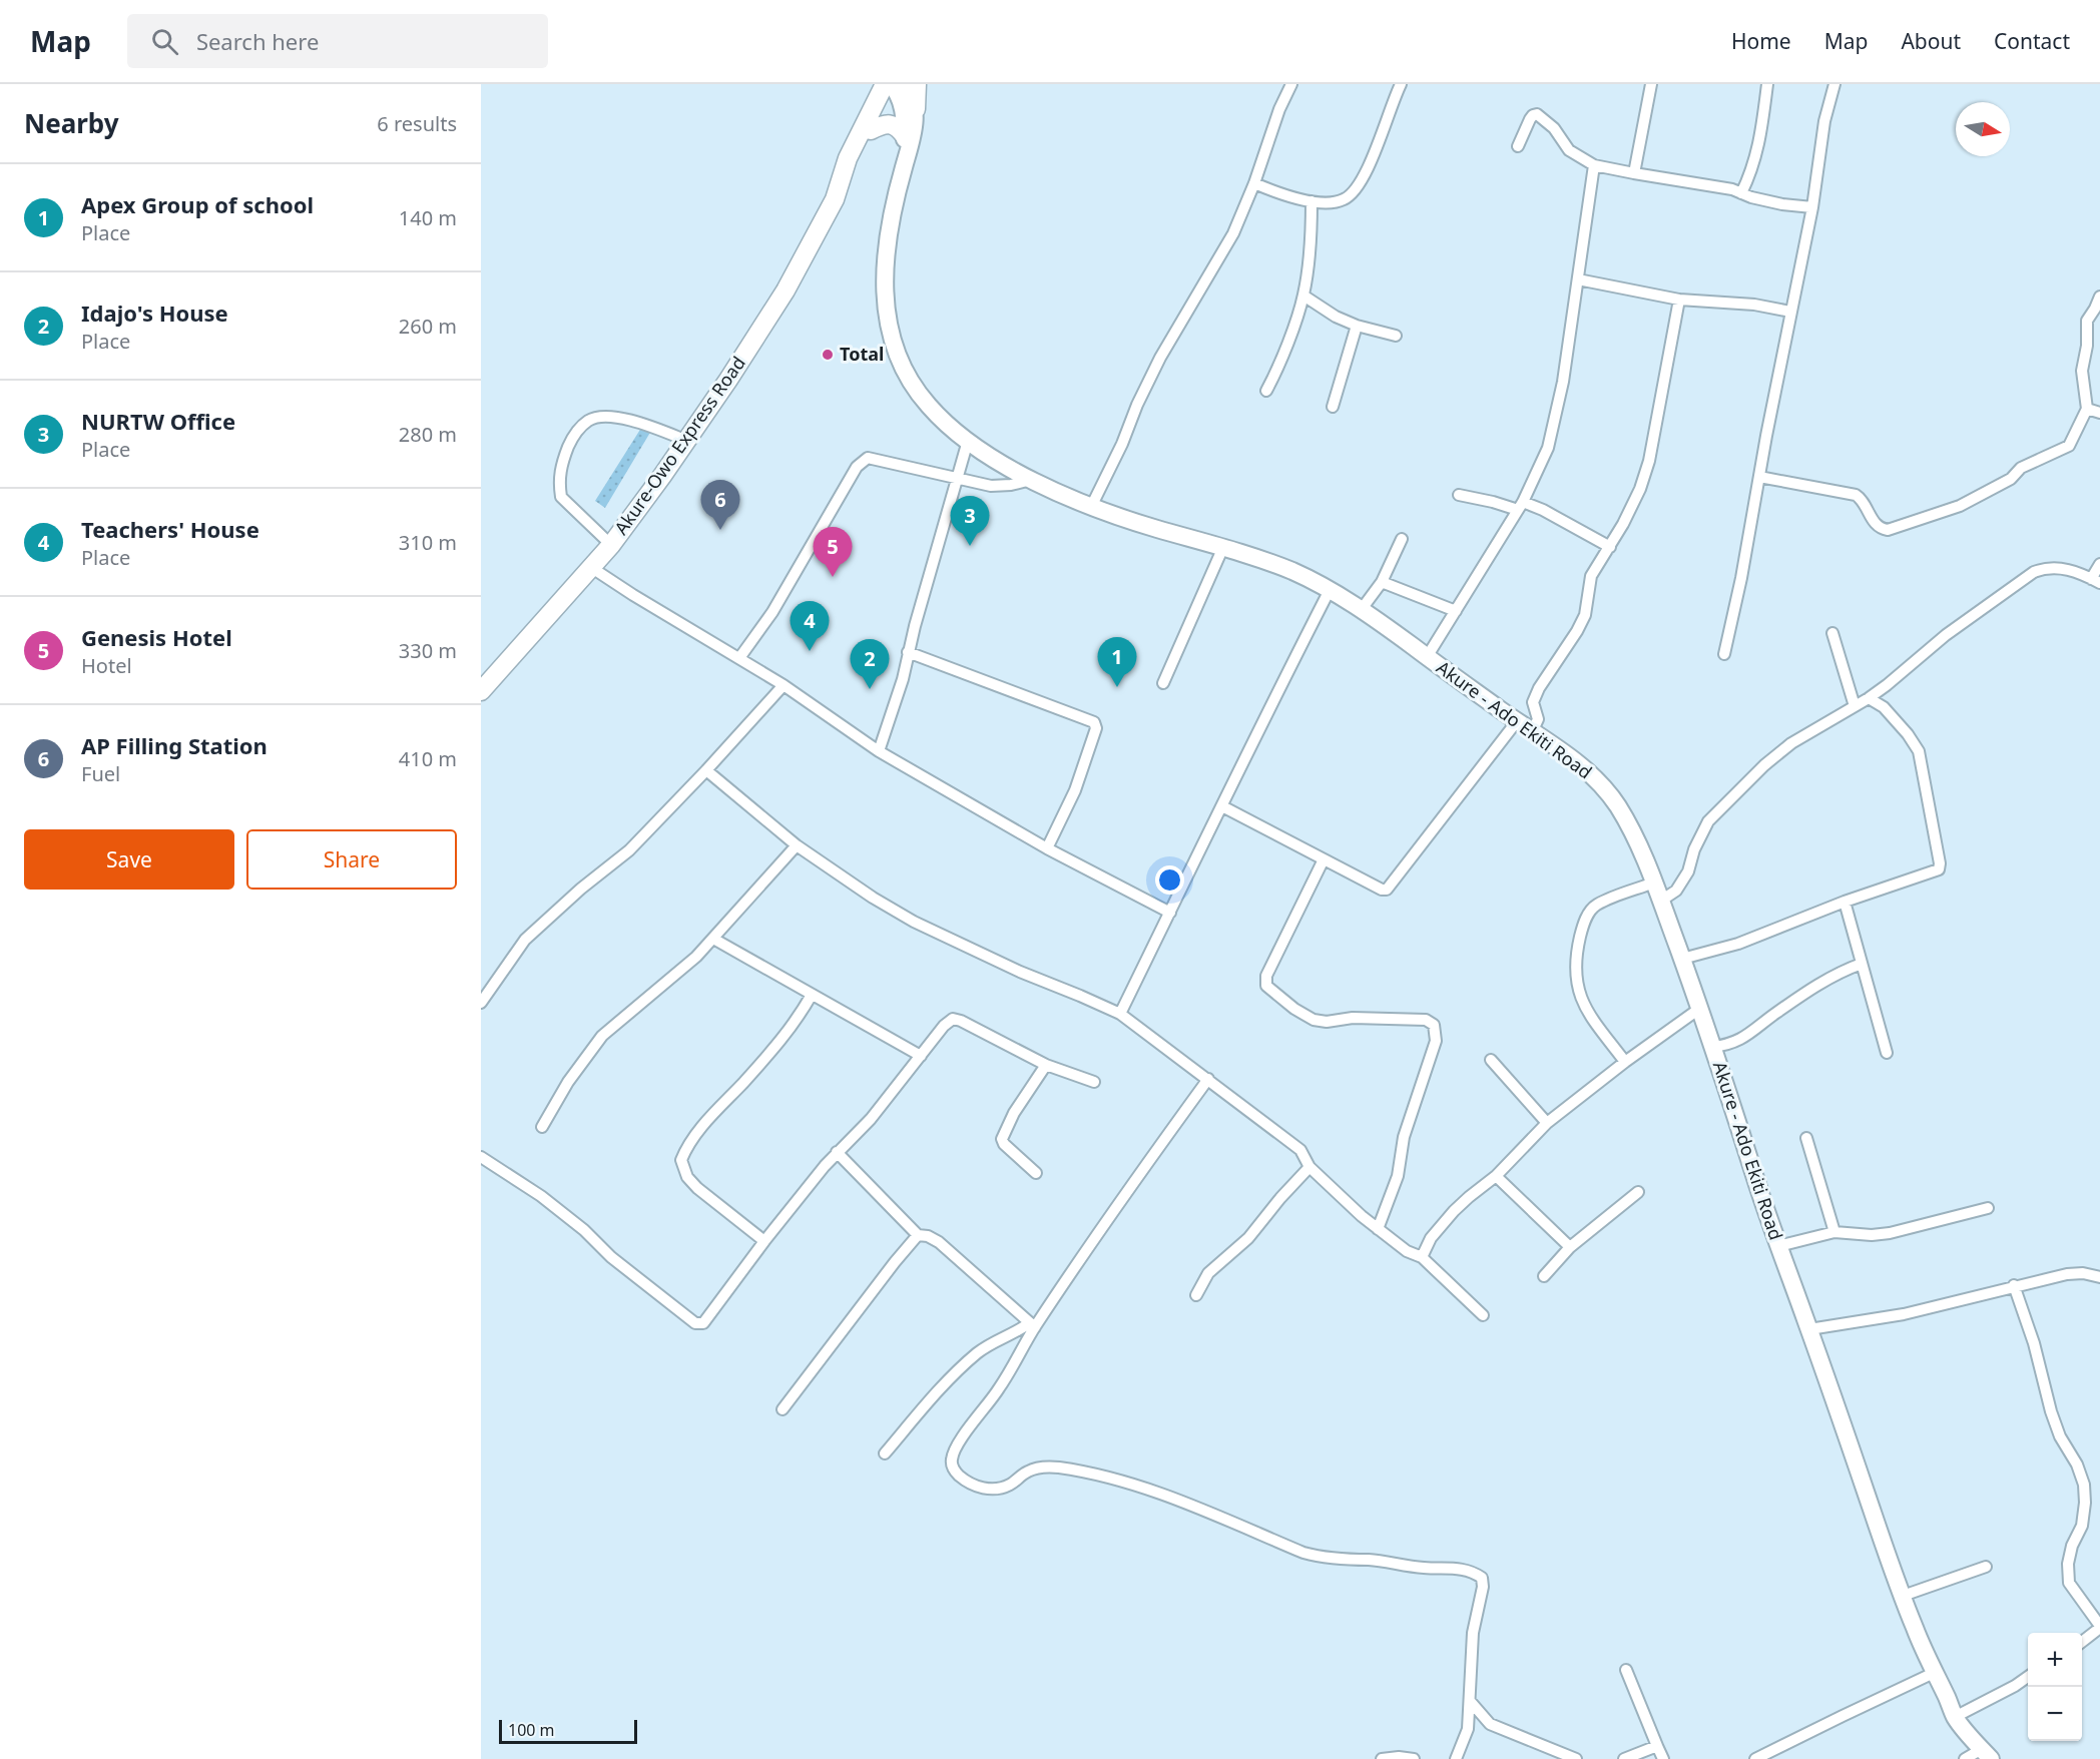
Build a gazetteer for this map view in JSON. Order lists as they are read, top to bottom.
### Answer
{
  "streets": {
    "highway": ["Akure-Owo Express Road"],
    "main road": ["Akure - Ado Ekiti Road"]
  },
  "places": ["Total"],
  "scale_bar": "100 m",
  "north": "right",
  "page": {
    "header": "Map",
    "search": "Search here",
    "nav": [
      "Home",
      "Map",
      "About",
      "Contact"
    ],
    "heading": ["Nearby", "6 results"],
    "list": [
      {
        "mark": "1",
        "name": "Apex Group of school",
        "note": "Place",
        "value": "140 m"
      },
      {
        "mark": "2",
        "name": "Idajo's House",
        "note": "Place",
        "value": "260 m"
      },
      {
        "mark": "3",
        "name": "NURTW Office",
        "note": "Place",
        "value": "280 m"
      },
      {
        "mark": "4",
        "name": "Teachers' House",
        "note": "Place",
        "value": "310 m"
      },
      {
        "mark": "5",
        "name": "Genesis Hotel",
        "note": "Hotel",
        "value": "330 m"
      },
      {
        "mark": "6",
        "name": "AP Filling Station",
        "note": "Fuel",
        "value": "410 m"
      }
    ],
    "pins": [
      "6",
      "3",
      "5",
      "4",
      "1",
      "2"
    ],
    "buttons": ["Save", "Share"],
    "map_buttons": ["+", "−"],
    "scale": "100 m"
  }
}
